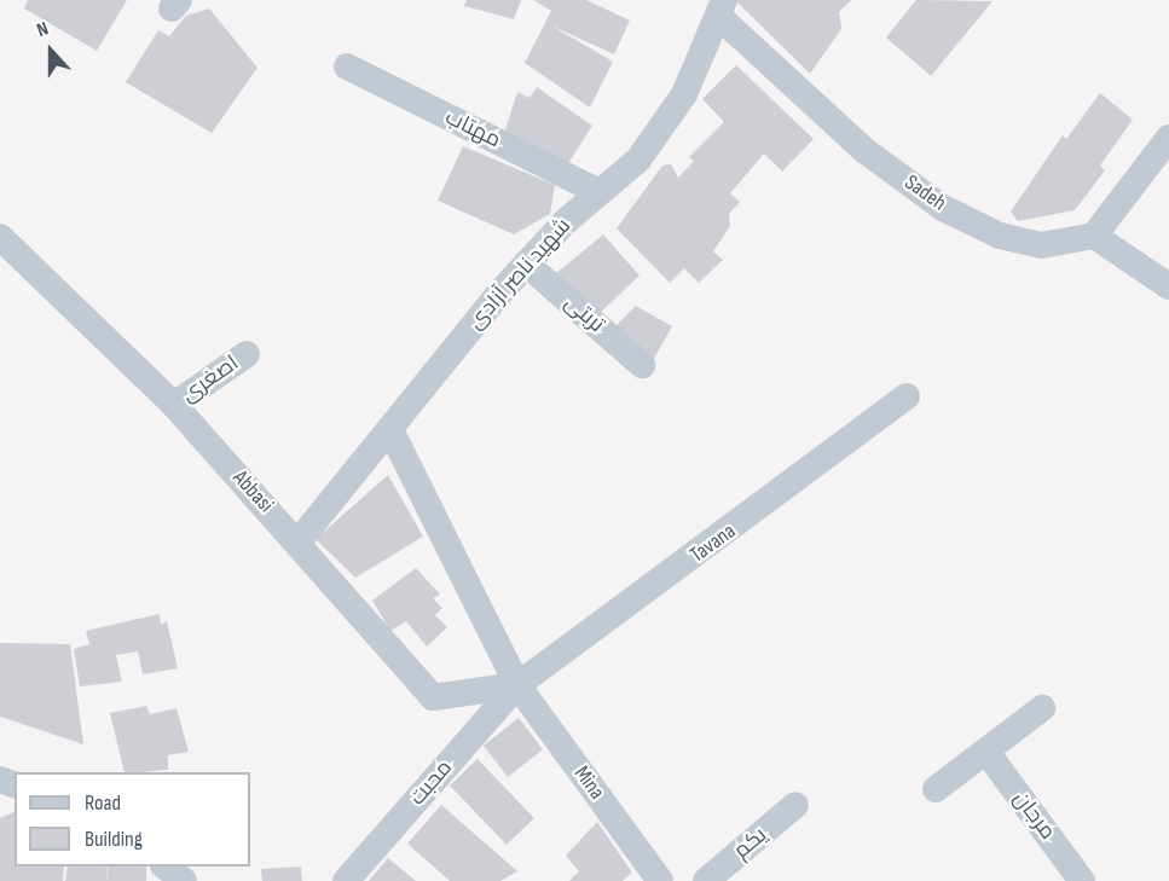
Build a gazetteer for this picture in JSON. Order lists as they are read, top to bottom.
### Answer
{
  "streets": {
    "street": [
      "مهتاب",
      "Sadeh",
      "شهید ناصر آزادی",
      "تربتی",
      "اصغری",
      "Abbasi",
      "Tavana",
      "محبت",
      "Mina",
      "مرجان",
      "یکم"
    ]
  },
  "crossings": [
    ["مهتاب", "شهید ناصر آزادی"],
    ["Sadeh", "شهید ناصر آزادی"],
    ["شهید ناصر آزادی", "تربتی"],
    ["شهید ناصر آزادی", "Abbasi"],
    ["شهید ناصر آزادی", "Mina"],
    ["اصغری", "Abbasi"],
    ["Abbasi", "Tavana"],
    ["Abbasi", "محبت"],
    ["Abbasi", "Mina"],
    ["Tavana", "محبت"],
    ["Tavana", "Mina"],
    ["محبت", "Mina"]
  ],
  "legend": ["Road", "Building"],
  "north": "top"
}
